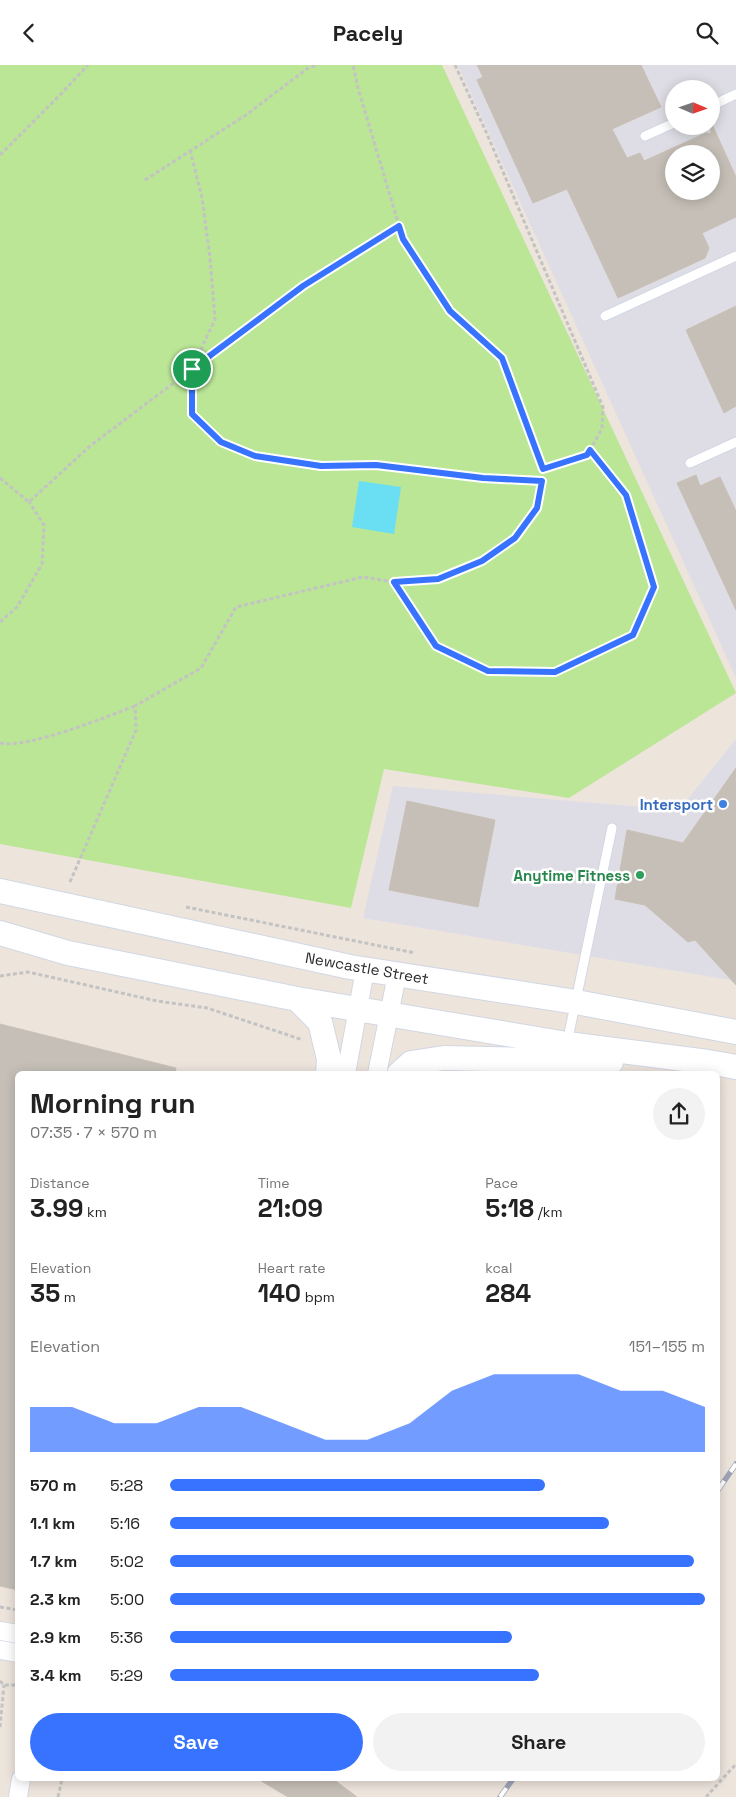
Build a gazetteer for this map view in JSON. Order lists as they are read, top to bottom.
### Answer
{
  "streets": {
    "main road": ["Newcastle Street"]
  },
  "places": ["Intersport", "Anytime Fitness"],
  "north": "right",
  "page": {
    "header": "Pacely",
    "heading": ["Morning run", "07:35 · 7 × 570 m"],
    "stats": [
      ["Distance", "3.99 km"],
      ["Time", "21:09"],
      ["Pace", "5:18 /km"],
      ["Elevation", "35 m"],
      ["Heart rate", "140 bpm"],
      ["kcal", "284"]
    ],
    "chart": ["Elevation", "151–155 m"],
    "list": [
      {
        "name": "570 m",
        "note": "5:28"
      },
      {
        "name": "1.1 km",
        "note": "5:16"
      },
      {
        "name": "1.7 km",
        "note": "5:02"
      },
      {
        "name": "2.3 km",
        "note": "5:00"
      },
      {
        "name": "2.9 km",
        "note": "5:36"
      },
      {
        "name": "3.4 km",
        "note": "5:29"
      }
    ],
    "buttons": ["Save", "Share"]
  }
}
